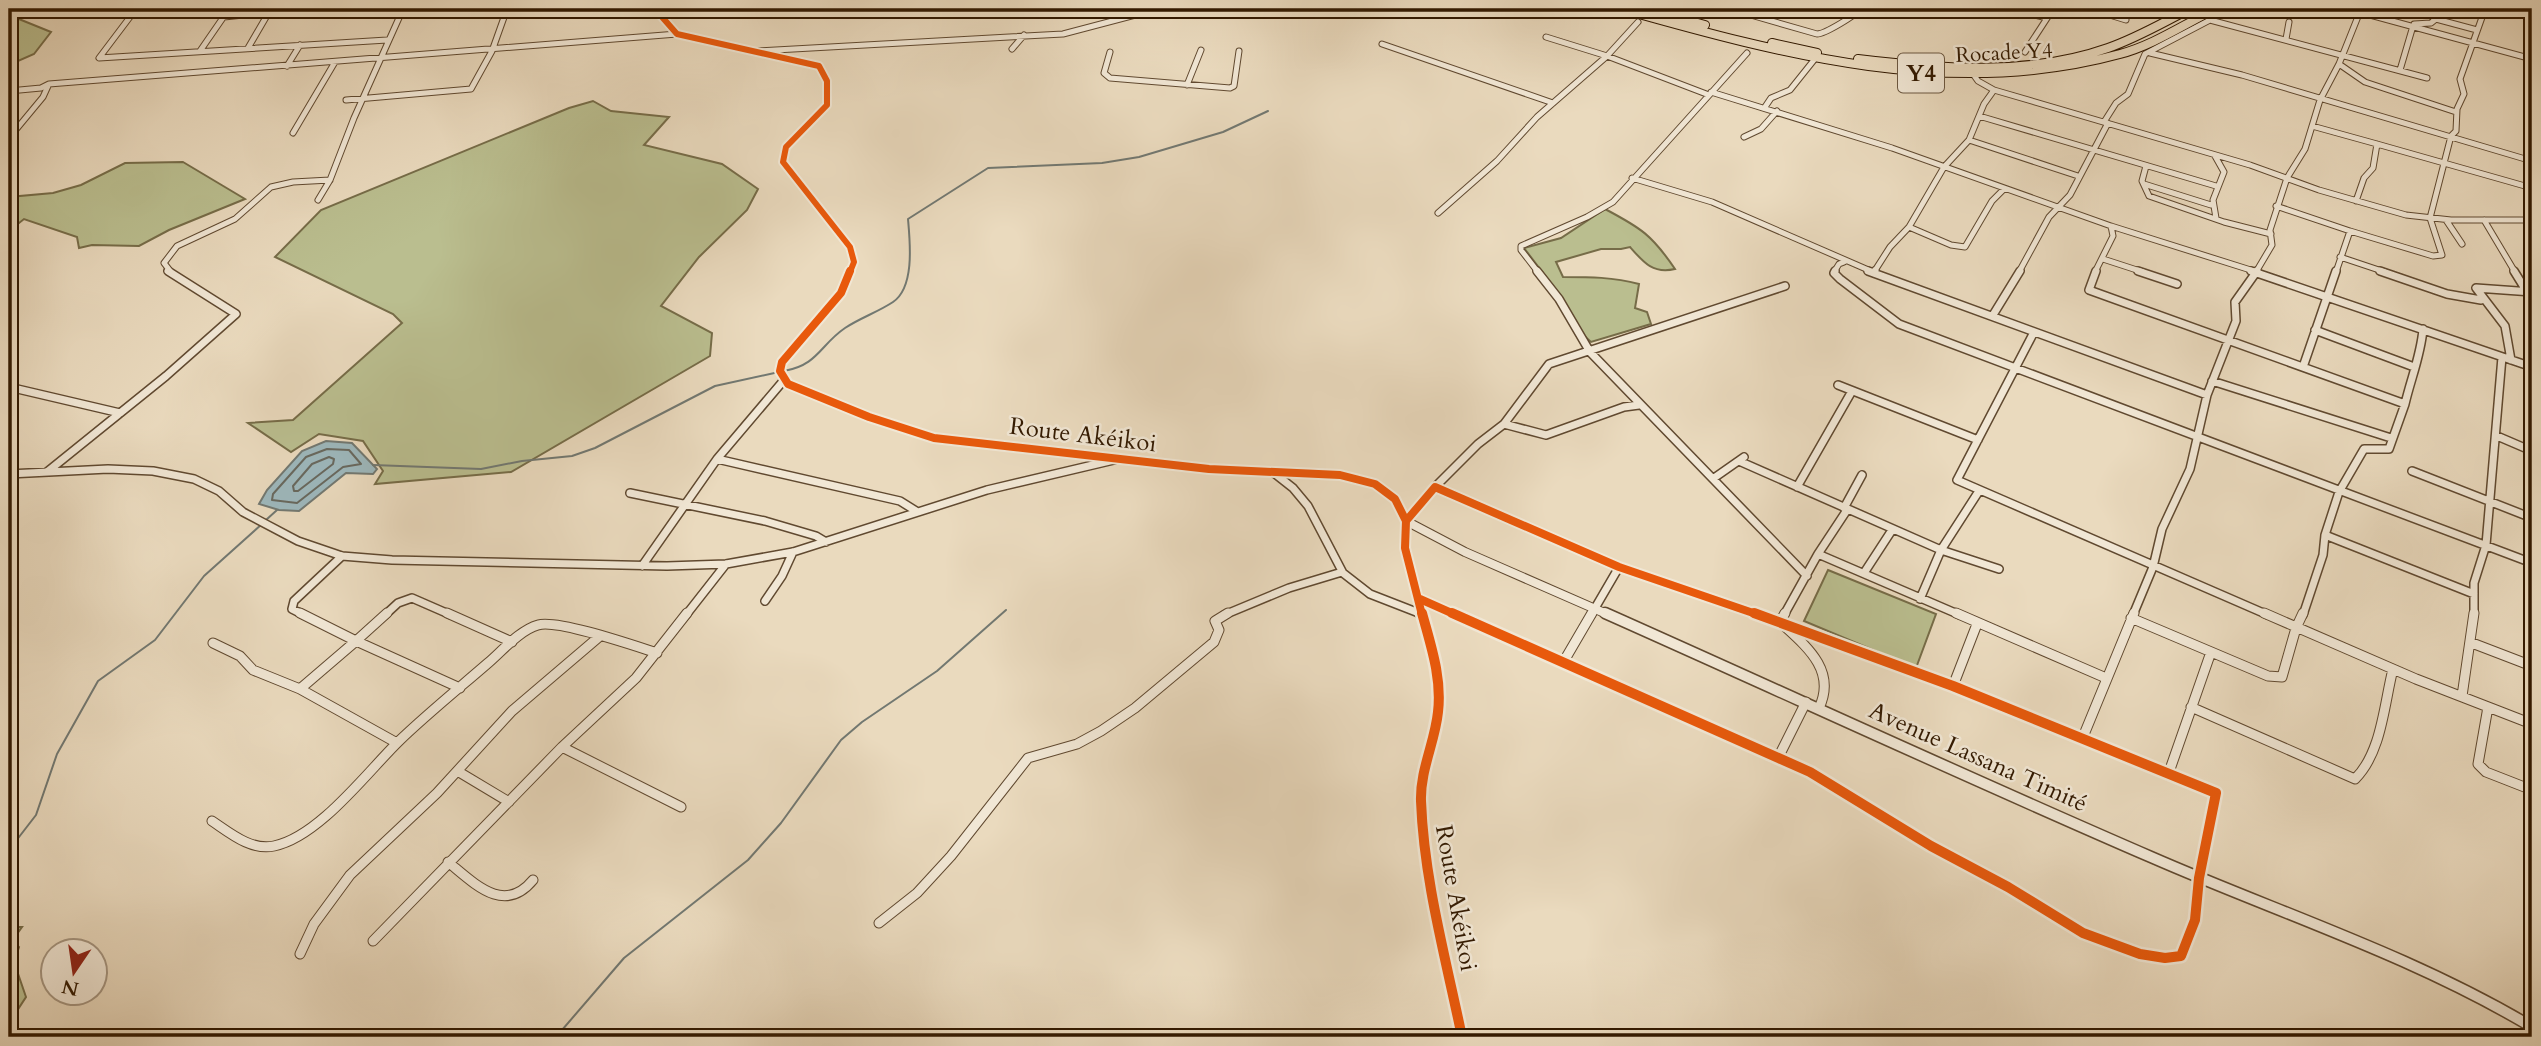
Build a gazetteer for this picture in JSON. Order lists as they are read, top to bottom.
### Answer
{
  "streets": {
    "highway": ["Rocade Y4", "Y4"],
    "street": ["Route Akéikoi", "Avenue Lassana Timité"]
  },
  "crossings": [
    ["Route Akéikoi", "Avenue Lassana Timité"]
  ],
  "north": "bottom"
}
